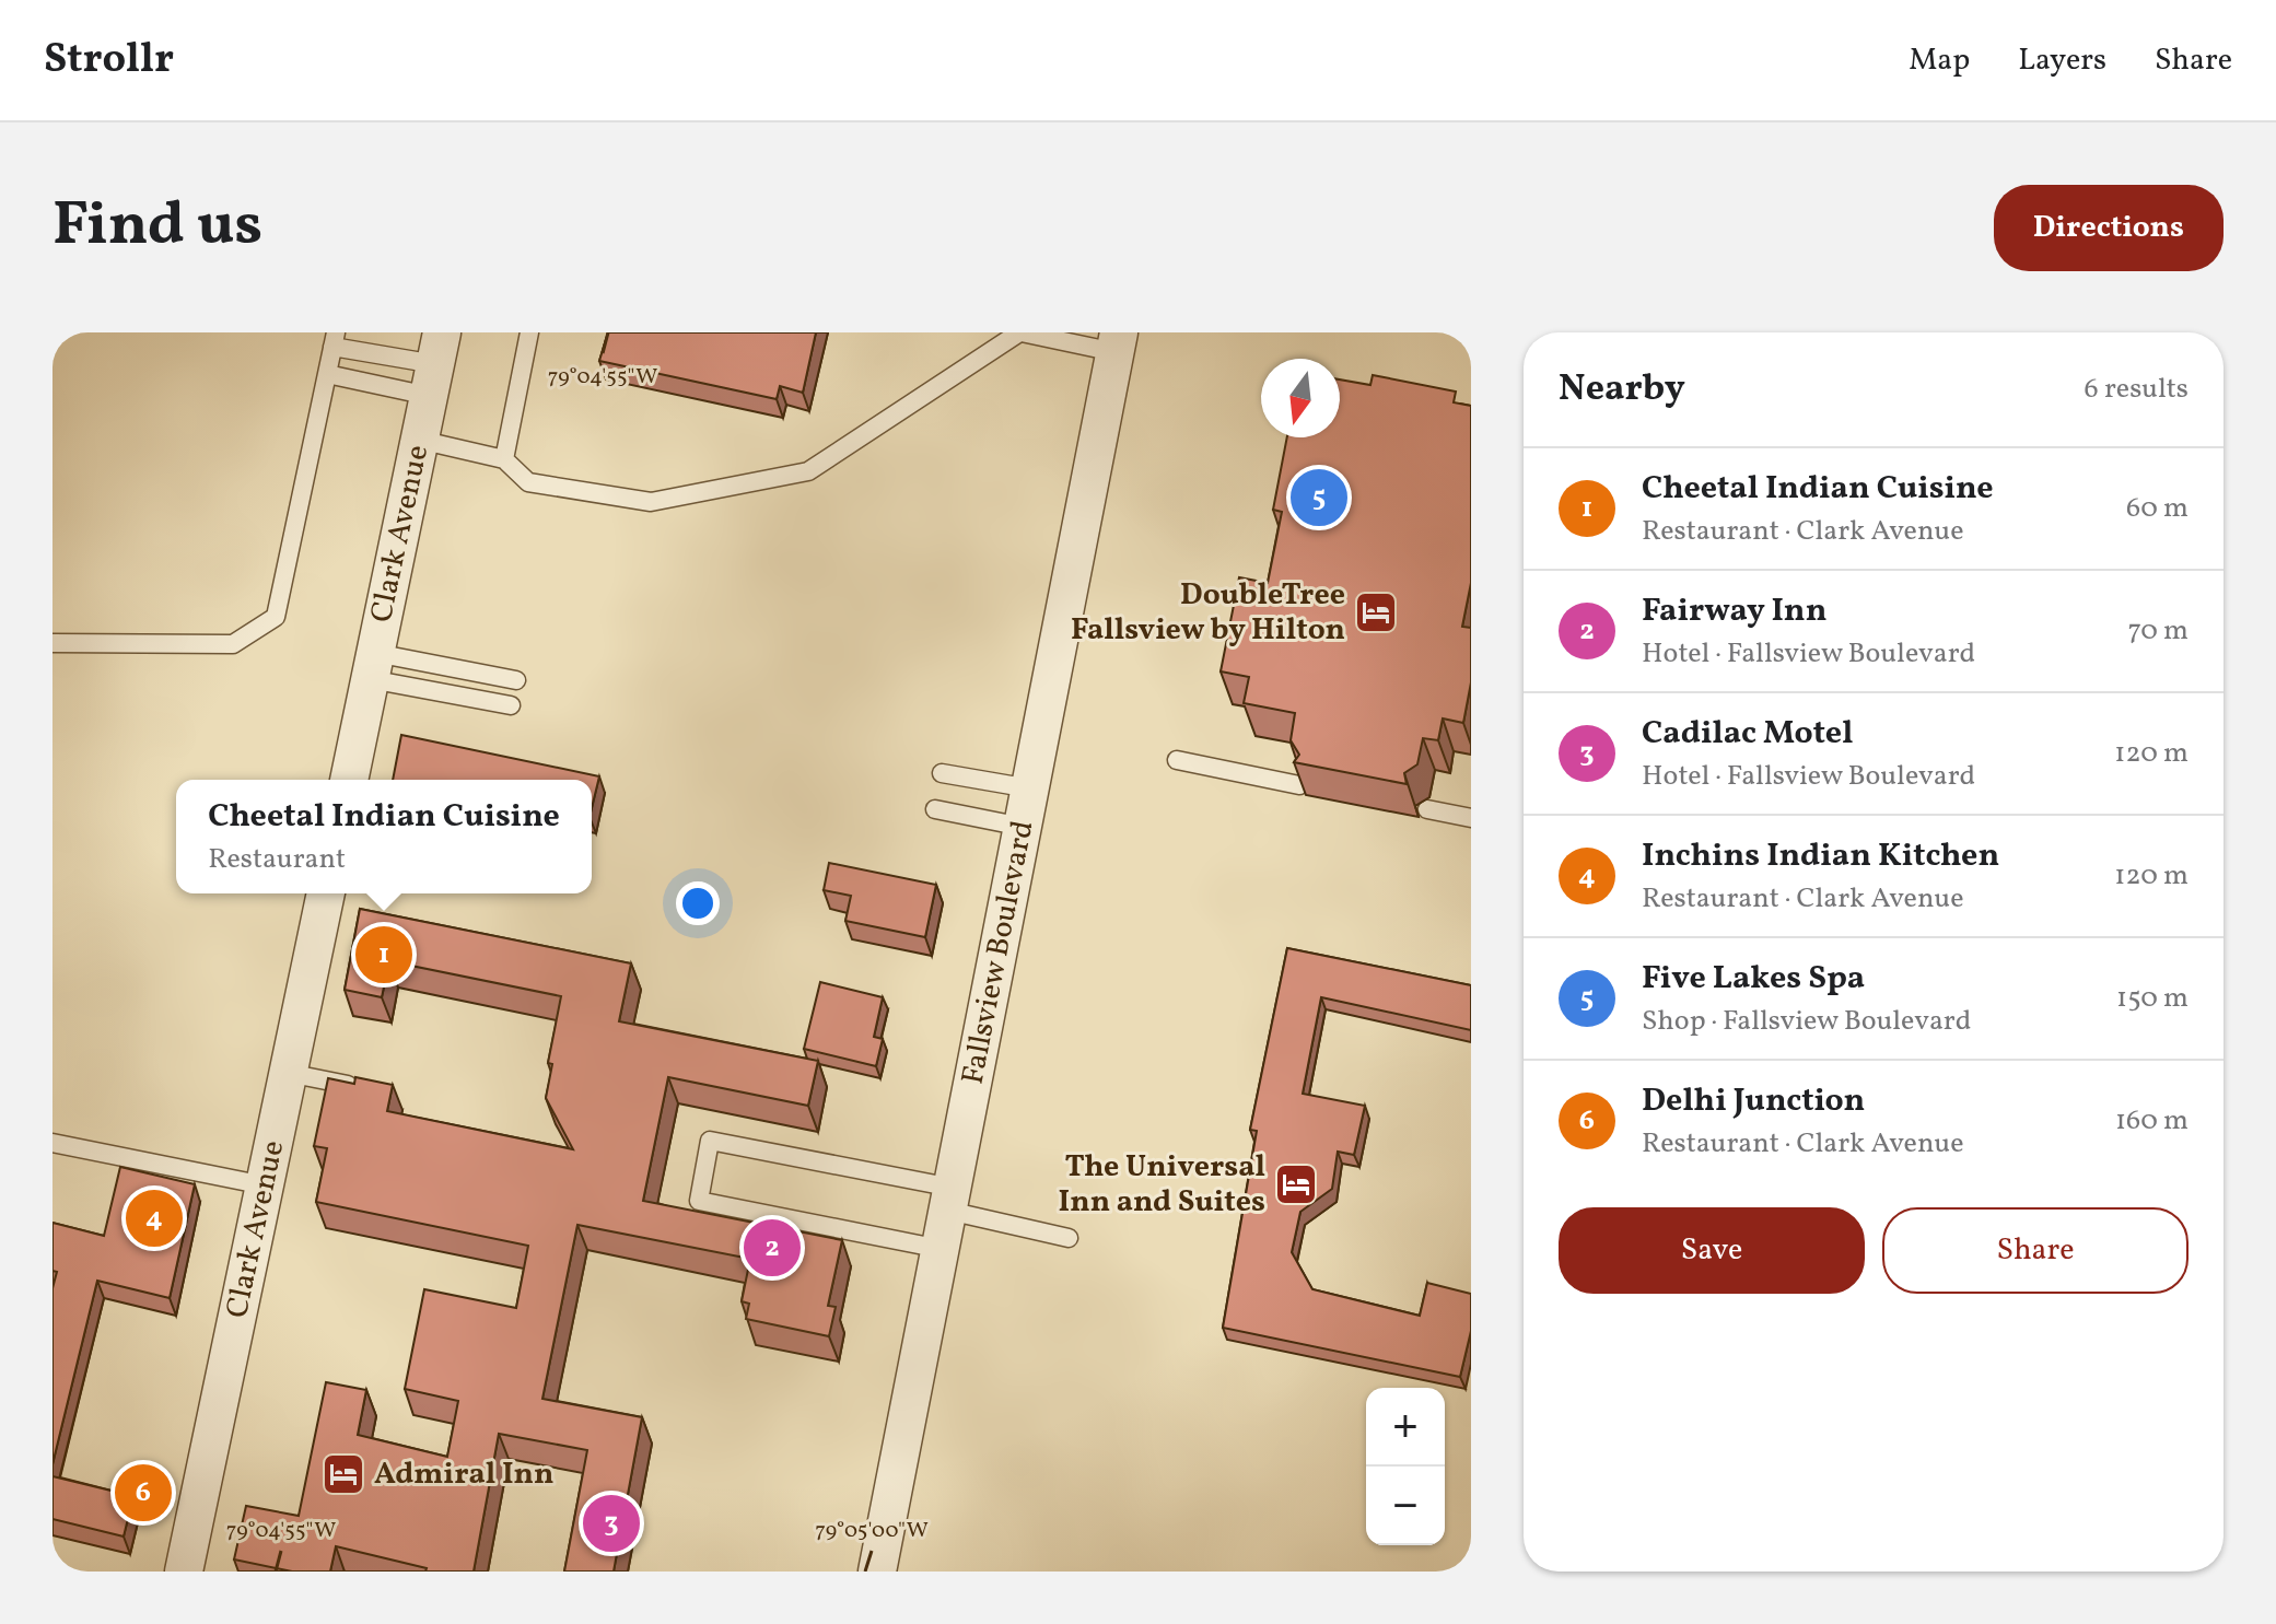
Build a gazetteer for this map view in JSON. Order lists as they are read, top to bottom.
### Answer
{
  "streets": {
    "street": ["Clark Avenue", "Fallsview Boulevard"]
  },
  "places": {
    "hotel": ["DoubleTree Fallsview by Hilton", "The Universal Inn and Suites", "Admiral Inn"]
  },
  "north": "bottom",
  "page": {
    "header": "Strollr",
    "nav": ["Map", "Layers", "Share"],
    "title": "Find us",
    "buttons": [
      "Directions",
      ["Save", "Share"]
    ],
    "heading": ["Nearby", "6 results"],
    "list": [
      {
        "mark": "1",
        "name": "Cheetal Indian Cuisine",
        "note": "Restaurant · Clark Avenue",
        "value": "60 m"
      },
      {
        "mark": "2",
        "name": "Fairway Inn",
        "note": "Hotel · Fallsview Boulevard",
        "value": "70 m"
      },
      {
        "mark": "3",
        "name": "Cadilac Motel",
        "note": "Hotel · Fallsview Boulevard",
        "value": "120 m"
      },
      {
        "mark": "4",
        "name": "Inchins Indian Kitchen",
        "note": "Restaurant · Clark Avenue",
        "value": "120 m"
      },
      {
        "mark": "5",
        "name": "Five Lakes Spa",
        "note": "Shop · Fallsview Boulevard",
        "value": "150 m"
      },
      {
        "mark": "6",
        "name": "Delhi Junction",
        "note": "Restaurant · Clark Avenue",
        "value": "160 m"
      }
    ],
    "pins": [
      "5",
      "1",
      "4",
      "2",
      "6",
      "3"
    ],
    "popup": ["Cheetal Indian Cuisine", "Restaurant"],
    "map_buttons": ["+", "−"]
  },
  "coordinates": ["79°04'55\"W", "79°05'00\"W"]
}
